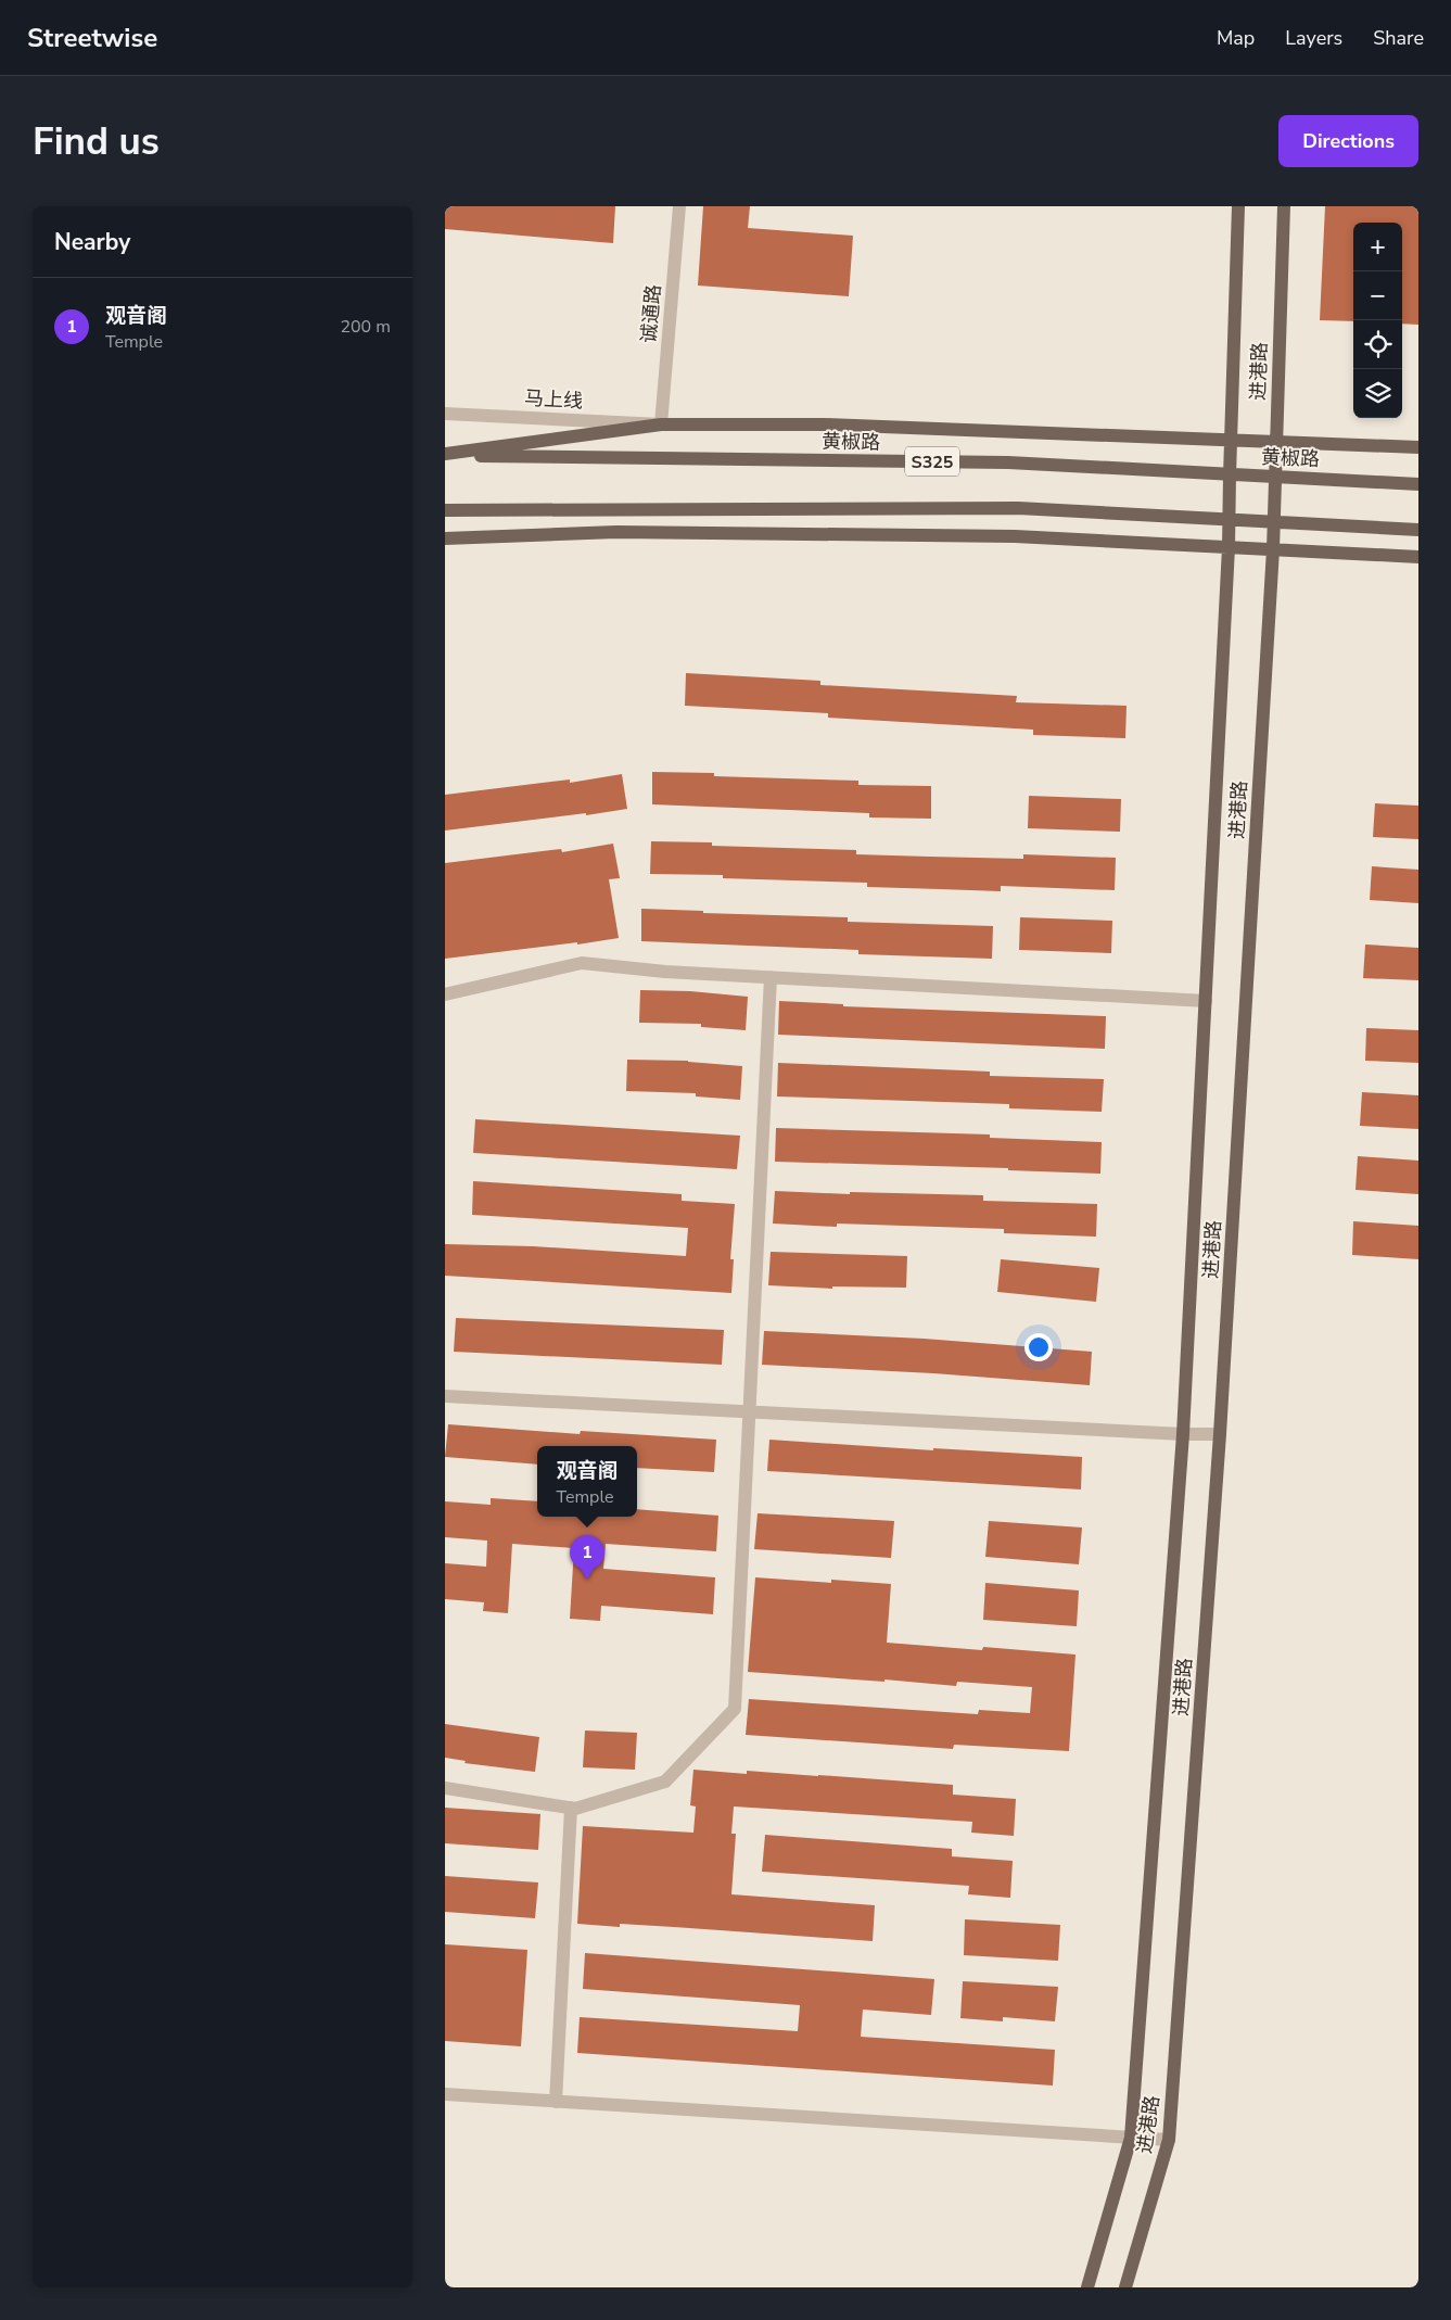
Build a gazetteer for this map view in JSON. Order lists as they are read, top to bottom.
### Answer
{
  "streets": {
    "main road": ["进港路", "黄椒路", "S325"],
    "street": ["诚通路", "马上线"]
  },
  "crossings": [
    ["诚通路", "马上线"],
    ["进港路", "黄椒路"]
  ],
  "page": {
    "header": "Streetwise",
    "nav": ["Map", "Layers", "Share"],
    "buttons": "Directions",
    "title": "Find us",
    "heading": "Nearby",
    "map_buttons": ["+", "−"],
    "list": [
      {
        "mark": "1",
        "name": "观音阁",
        "note": "Temple",
        "value": "200 m"
      }
    ],
    "popup": ["观音阁", "Temple"],
    "pins": "1"
  }
}
